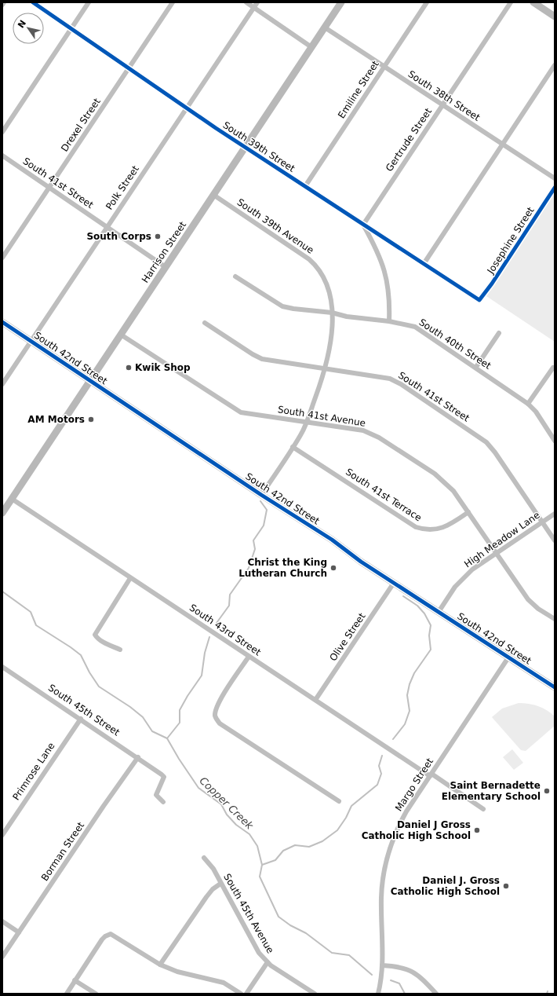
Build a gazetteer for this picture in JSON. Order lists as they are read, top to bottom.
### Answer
{
  "streets": {
    "street": [
      "Emiline Street",
      "South 38th Street",
      "Drexel Street",
      "Gertrude Street",
      "South 39th Street",
      "South 41st Street",
      "Polk Street",
      "South 39th Avenue",
      "Josephine Street",
      "Harrison Street",
      "South 40th Street",
      "South 42nd Street",
      "South 41st Avenue",
      "South 41st Terrace",
      "High Meadow Lane",
      "South 43rd Street",
      "Olive Street",
      "South 45th Street",
      "Primrose Lane",
      "Margo Street",
      "Borman Street",
      "South 45th Avenue"
    ]
  },
  "crossings": [
    ["Emiline Street", "South 38th Street"],
    ["Emiline Street", "South 39th Street"],
    ["South 38th Street", "Gertrude Street"],
    ["South 38th Street", "Harrison Street"],
    ["Drexel Street", "South 39th Street"],
    ["Drexel Street", "South 41st Street"],
    ["Gertrude Street", "South 39th Street"],
    ["South 39th Street", "Polk Street"],
    ["South 39th Street", "Josephine Street"],
    ["South 39th Street", "Harrison Street"],
    ["South 41st Street", "Polk Street"],
    ["South 41st Street", "South 39th Avenue"],
    ["South 41st Street", "Harrison Street"],
    ["South 41st Street", "High Meadow Lane"],
    ["Polk Street", "South 42nd Street"],
    ["South 39th Avenue", "Harrison Street"],
    ["South 39th Avenue", "South 40th Street"],
    ["South 39th Avenue", "South 42nd Street"],
    ["South 39th Avenue", "South 41st Avenue"],
    ["South 39th Avenue", "South 41st Terrace"],
    ["Harrison Street", "South 42nd Street"],
    ["Harrison Street", "South 41st Avenue"],
    ["Harrison Street", "South 43rd Street"],
    ["South 42nd Street", "High Meadow Lane"],
    ["South 42nd Street", "Olive Street"],
    ["South 42nd Street", "Margo Street"],
    ["South 41st Avenue", "South 41st Terrace"],
    ["South 41st Avenue", "High Meadow Lane"],
    ["South 43rd Street", "Olive Street"],
    ["South 43rd Street", "Margo Street"],
    ["South 45th Street", "Primrose Lane"],
    ["South 45th Street", "Borman Street"]
  ],
  "water": ["Copper Creek"],
  "places": [
    "South Corps",
    "Kwik Shop",
    "AM Motors",
    "Christ the King Lutheran Church",
    "Saint Bernadette Elementary School",
    "Daniel J Gross Catholic High School",
    "Daniel J. Gross Catholic High School"
  ],
  "north": "top left"
}
